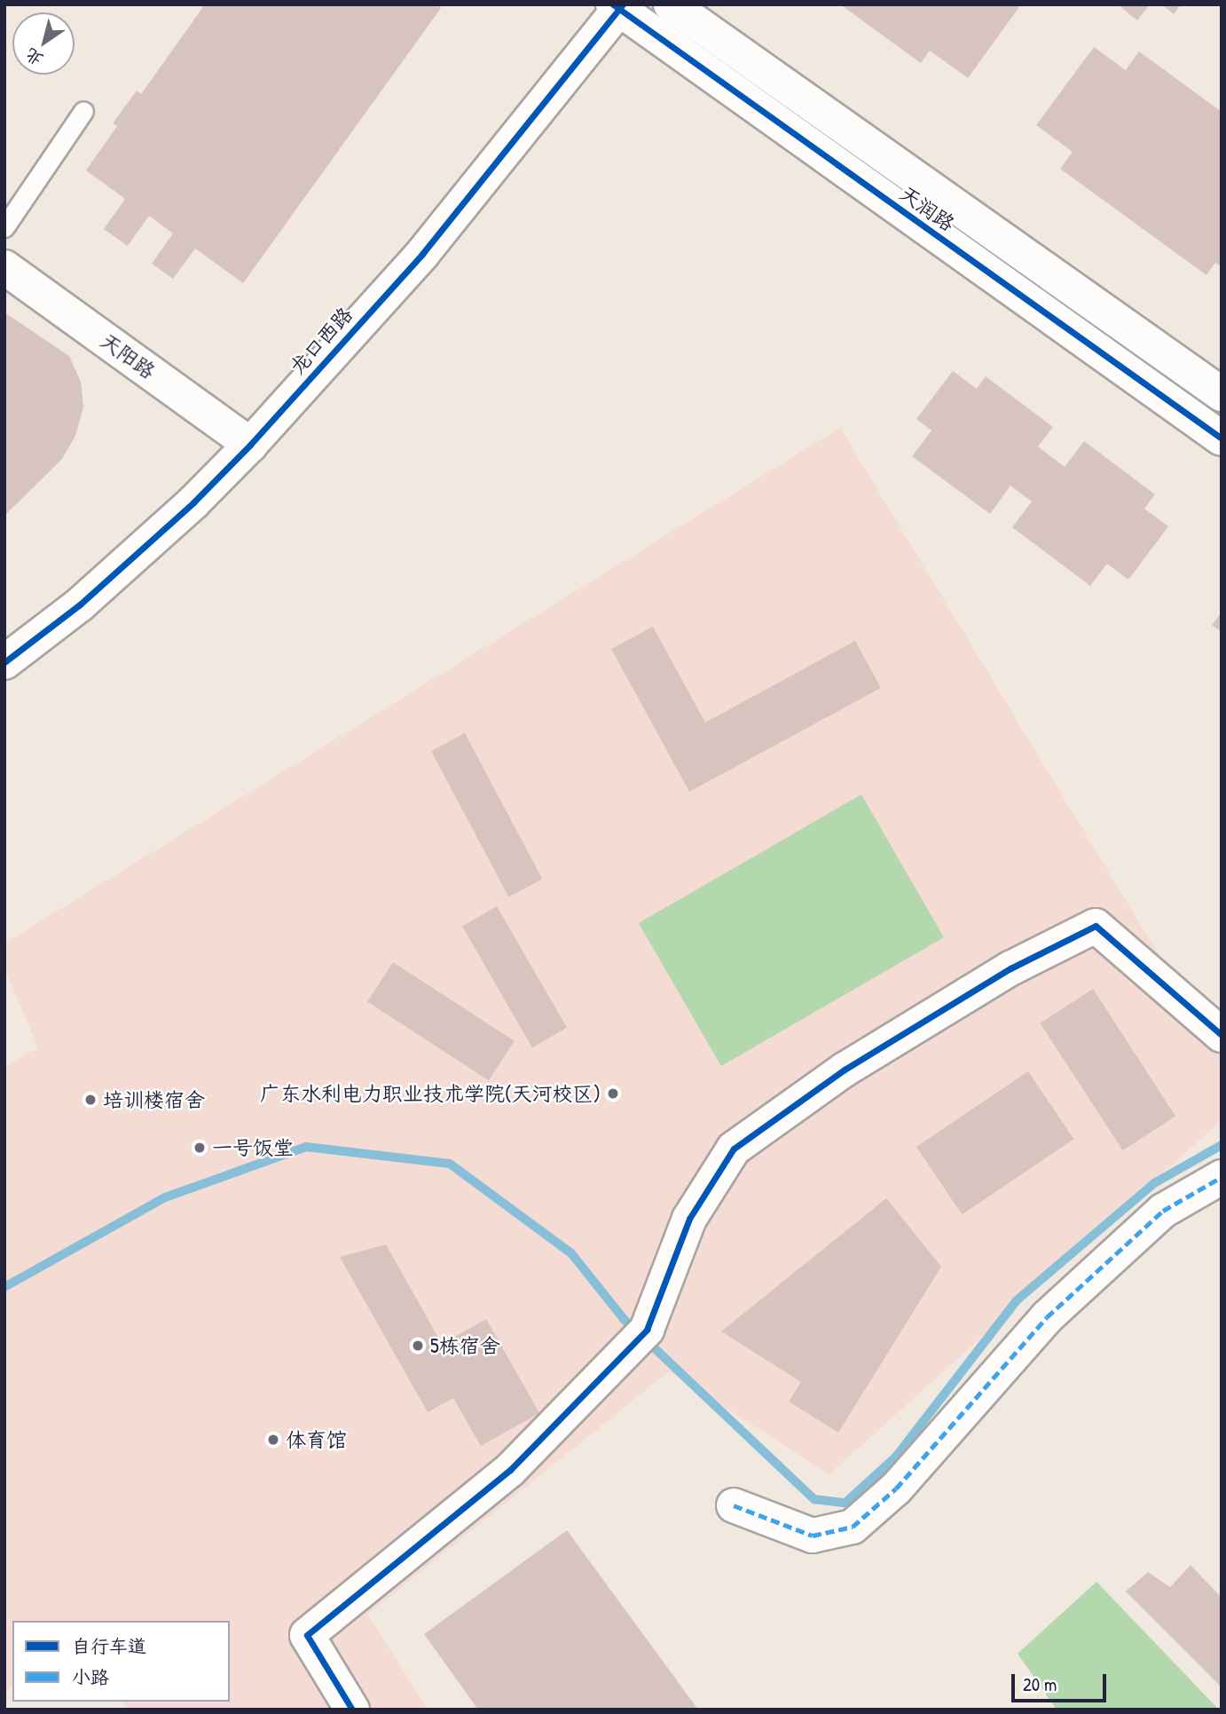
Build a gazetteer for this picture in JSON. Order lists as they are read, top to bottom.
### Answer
{
  "streets": {
    "street": ["天润路", "龙口西路", "天阳路"]
  },
  "crossings": [
    ["天润路", "龙口西路"],
    ["龙口西路", "天阳路"]
  ],
  "places": [
    "广东水利电力职业技术学院(天河校区)",
    "培训楼宿舍",
    "一号饭堂",
    "5栋宿舍",
    "体育馆"
  ],
  "legend": ["自行车道", "小路"],
  "scale_bar": "20 m",
  "north": "bottom left"
}
